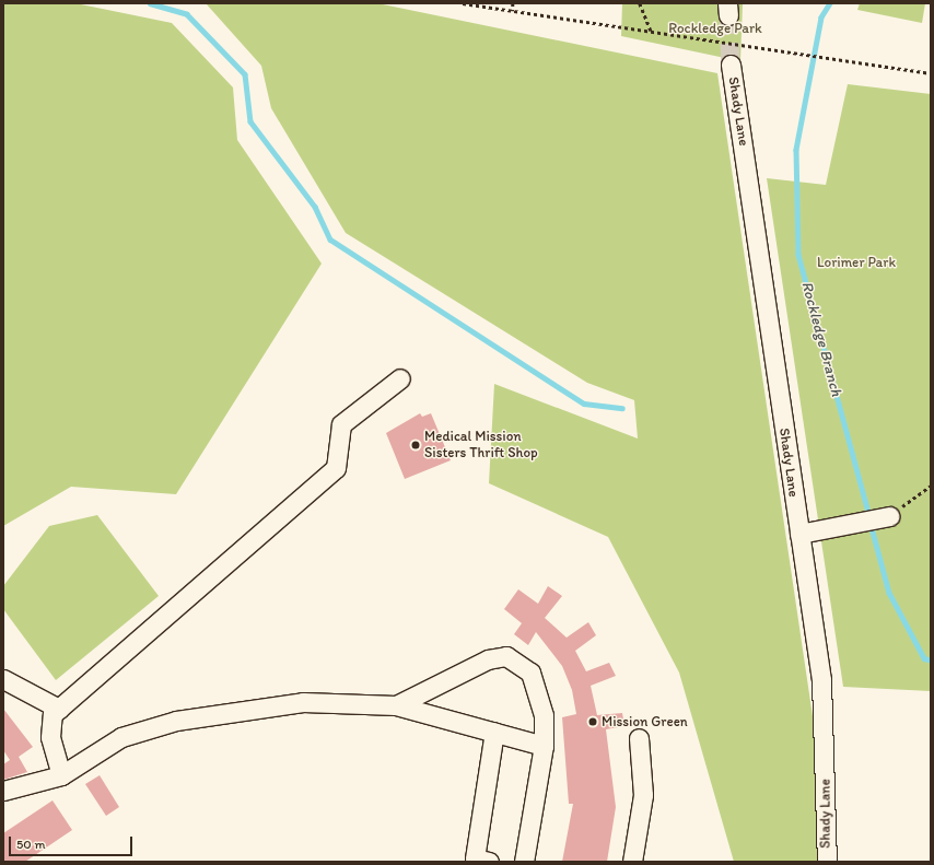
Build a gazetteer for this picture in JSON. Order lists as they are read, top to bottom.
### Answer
{
  "streets": {
    "street": ["Shady Lane"]
  },
  "water": ["Rockledge Branch"],
  "parks": ["Rockledge Park", "Lorimer Park"],
  "places": ["Medical Mission Sisters Thrift Shop", "Mission Green"],
  "scale_bar": "50 m"
}
